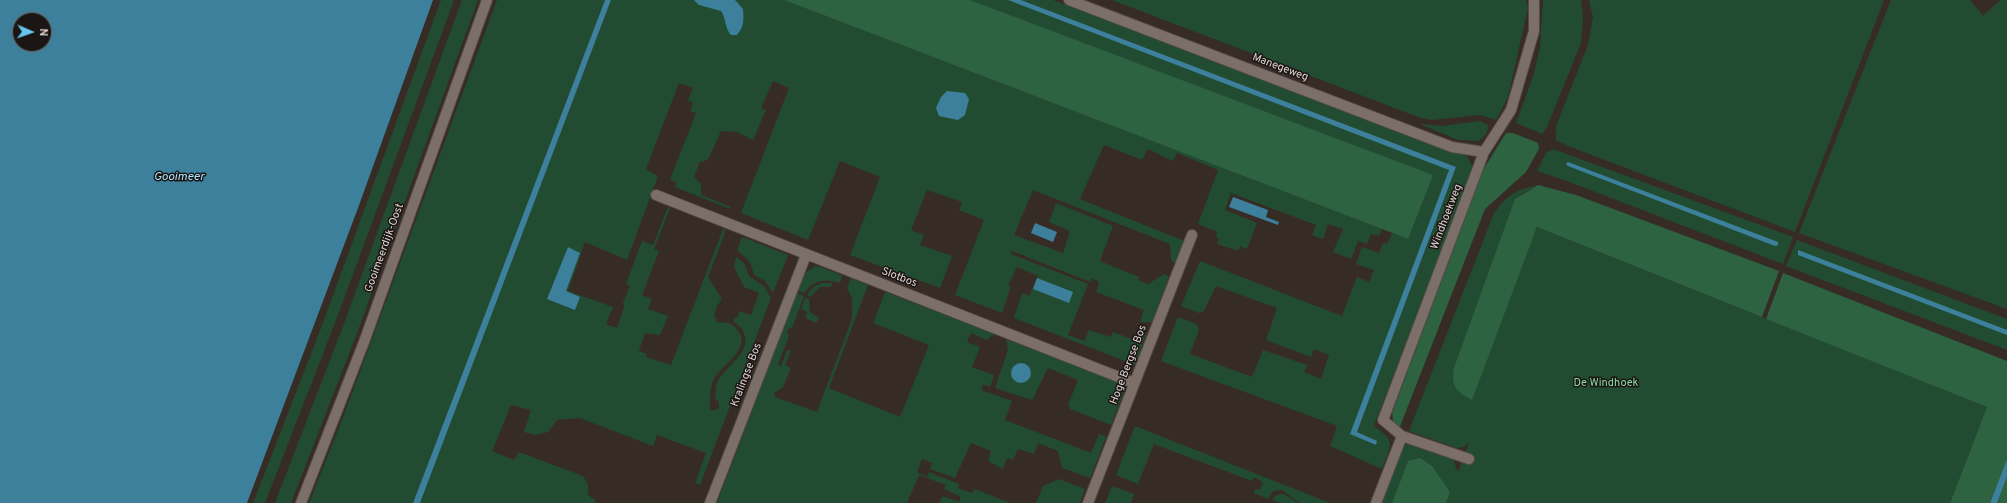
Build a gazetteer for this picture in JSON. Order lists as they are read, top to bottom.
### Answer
{
  "streets": {
    "street": [
      "Manegeweg",
      "Windhoekweg",
      "Gooimeerdijk-Oost",
      "Slotbos",
      "Hoge Bergse Bos",
      "Kralingse Bos"
    ]
  },
  "crossings": [
    ["Manegeweg", "Windhoekweg"],
    ["Slotbos", "Hoge Bergse Bos"],
    ["Slotbos", "Kralingse Bos"]
  ],
  "water": ["Gooimeer"],
  "parks": ["De Windhoek"],
  "north": "right"
}
